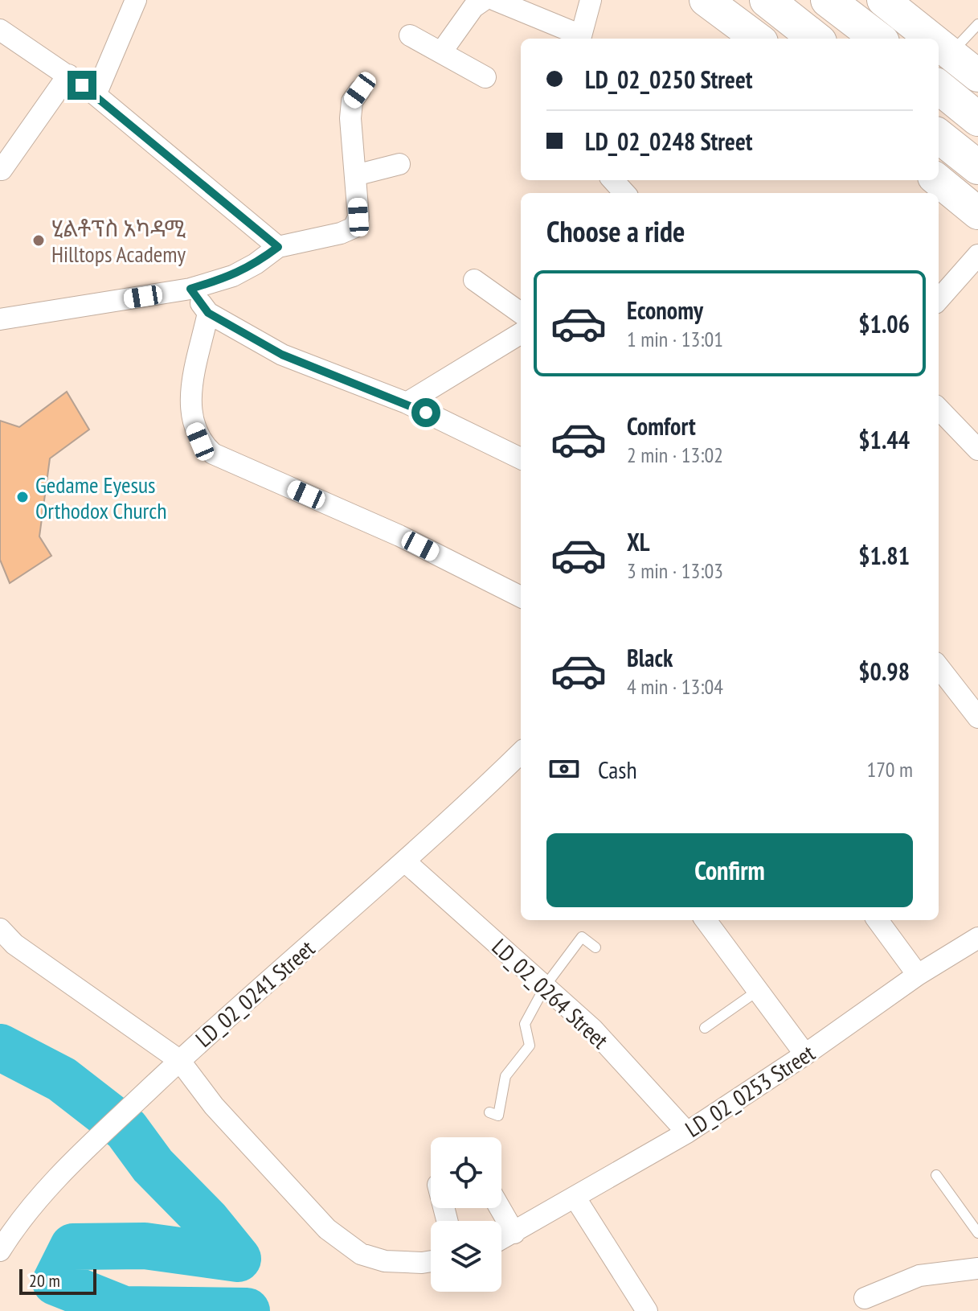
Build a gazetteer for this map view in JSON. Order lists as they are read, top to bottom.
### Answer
{
  "streets": {
    "street": ["LD_02_0241 Street", "LD_02_0264 Street", "LD_02_0253 Street"]
  },
  "crossings": [
    ["LD_02_0241 Street", "LD_02_0264 Street"],
    ["LD_02_0264 Street", "LD_02_0253 Street"]
  ],
  "places": ["ሂልቶፕስ አካዳሚ Hilltops Academy", "Gedame Eyesus Orthodox Church"],
  "scale_bar": "20 m",
  "page": {
    "banner": ["LD_02_0250 Street", "LD_02_0248 Street"],
    "heading": "Choose a ride",
    "list": [
      {
        "name": "Economy",
        "note": "1 min · 13:01",
        "value": "$1.06"
      },
      {
        "name": "Comfort",
        "note": "2 min · 13:02",
        "value": "$1.44"
      },
      {
        "name": "XL",
        "note": "3 min · 13:03",
        "value": "$1.81"
      },
      {
        "name": "Black",
        "note": "4 min · 13:04",
        "value": "$0.98"
      }
    ],
    "pay": ["Cash", "170 m"],
    "buttons": "Confirm",
    "scale": "20 m"
  }
}
